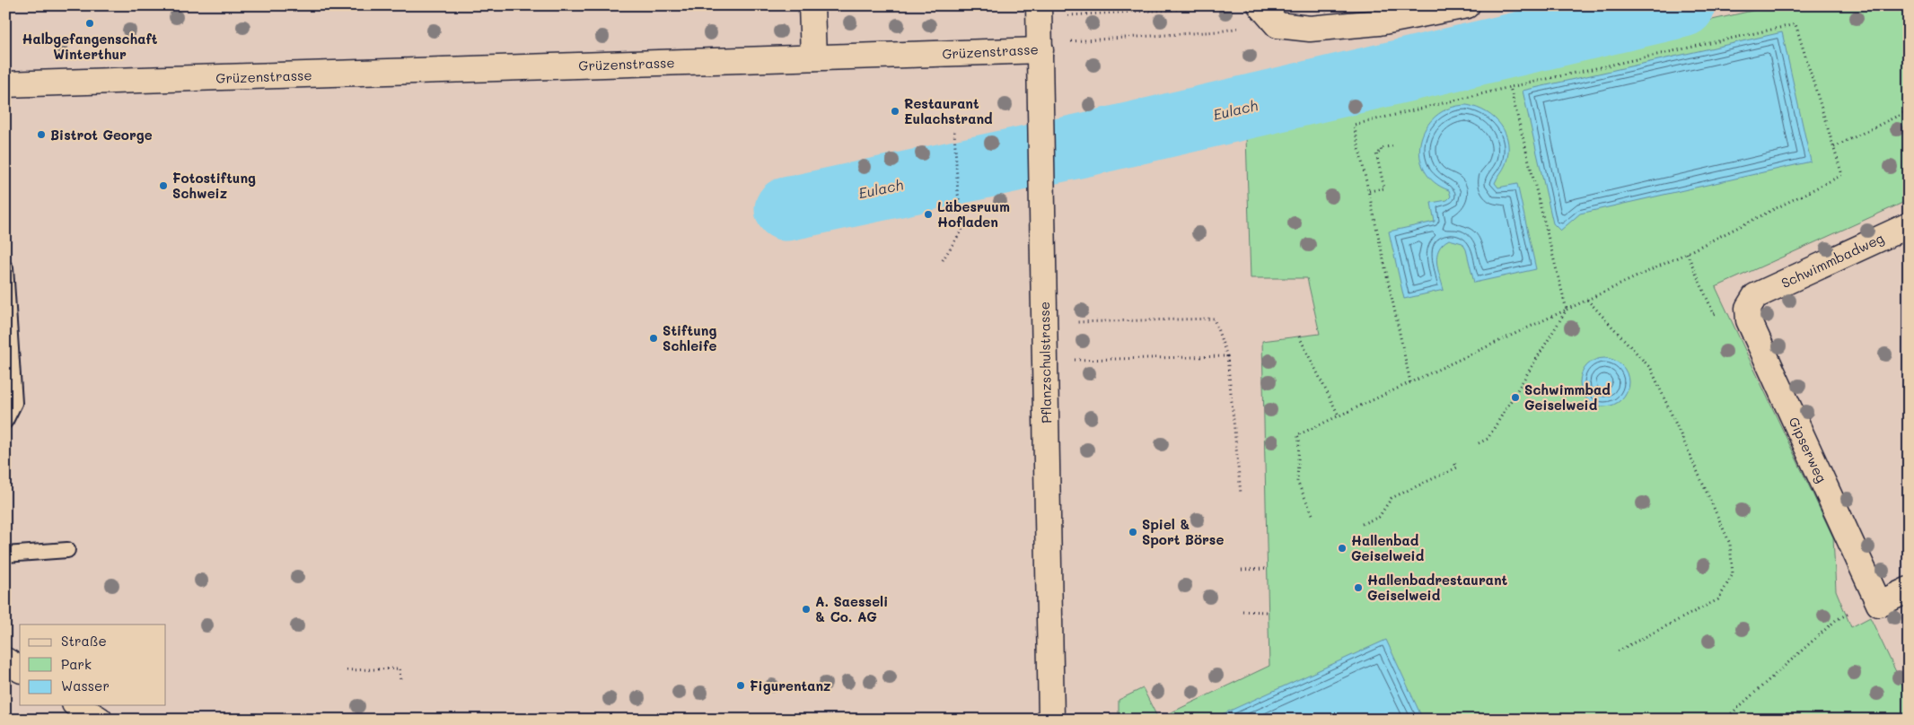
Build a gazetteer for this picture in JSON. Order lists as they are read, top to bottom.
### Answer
{
  "streets": {
    "street": [
      "Grüzenstrasse",
      "Schwimmbadweg",
      "Pflanzschulstrasse",
      "Gipserweg"
    ]
  },
  "crossings": [
    ["Grüzenstrasse", "Pflanzschulstrasse"],
    ["Schwimmbadweg", "Gipserweg"]
  ],
  "water": ["Eulach"],
  "places": [
    "Halbgefangenschaft Winterthur",
    "Restaurant Eulachstrand",
    "Bistrot George",
    "Fotostiftung Schweiz",
    "Läbesruum Hofladen",
    "Stiftung Schleife",
    "Schwimmbad Geiselweid",
    "Spiel & Sport Börse",
    "Hallenbad Geiselweid",
    "Hallenbadrestaurant Geiselweid",
    "A. Saesseli & Co. AG",
    "Figurentanz"
  ],
  "legend": ["Straße", "Park", "Wasser"]
}
